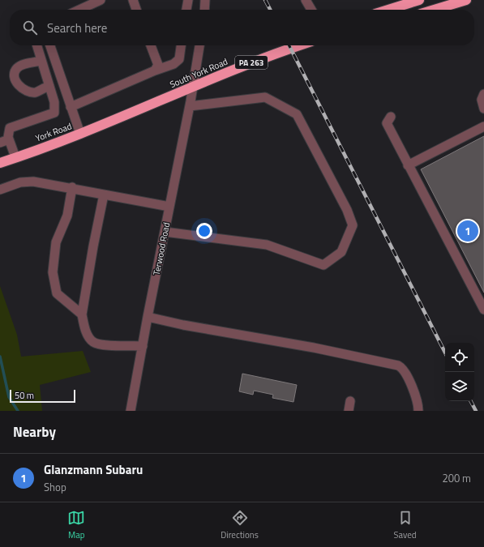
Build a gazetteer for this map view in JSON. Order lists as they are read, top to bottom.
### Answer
{
  "streets": {
    "highway": ["PA 263", "South York Road", "York Road"],
    "street": ["Terwood Road"]
  },
  "crossings": [
    ["South York Road", "York Road"],
    ["South York Road", "Terwood Road"]
  ],
  "scale_bar": "50 m",
  "page": {
    "search": "Search here",
    "pins": "1",
    "scale": "50 m",
    "heading": "Nearby",
    "list": [
      {
        "mark": "1",
        "name": "Glanzmann Subaru",
        "note": "Shop",
        "value": "200 m"
      }
    ],
    "nav": ["Map", "Directions", "Saved"]
  }
}
